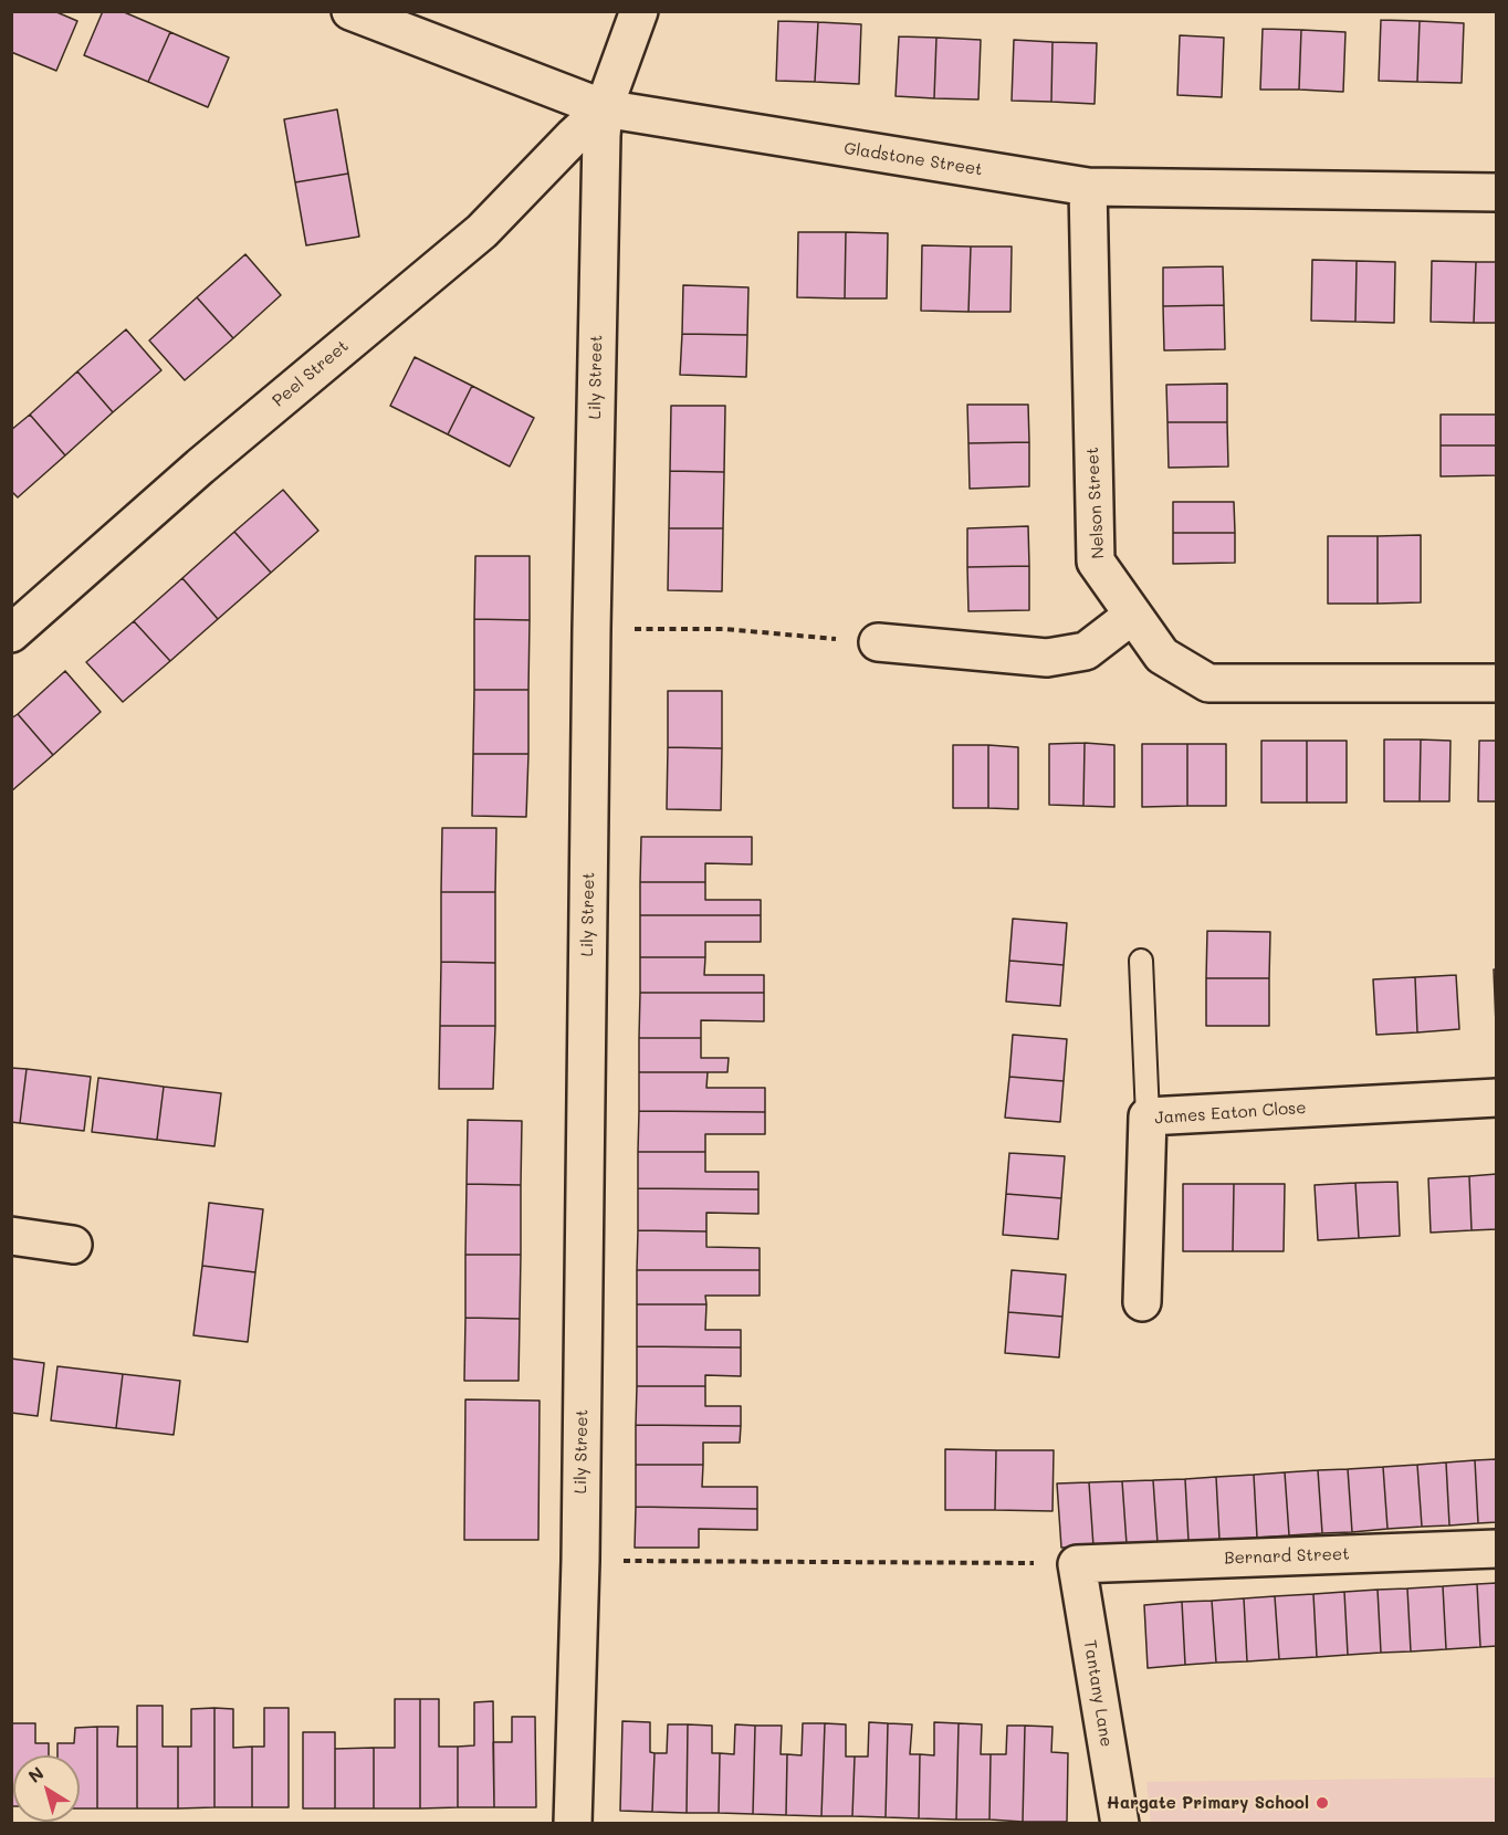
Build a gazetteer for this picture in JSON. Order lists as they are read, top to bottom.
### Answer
{
  "streets": {
    "street": [
      "Gladstone Street",
      "Peel Street",
      "Lily Street",
      "Nelson Street",
      "James Eaton Close",
      "Bernard Street",
      "Tantany Lane"
    ]
  },
  "crossings": [
    ["Gladstone Street", "Peel Street"],
    ["Gladstone Street", "Lily Street"],
    ["Gladstone Street", "Nelson Street"],
    ["Peel Street", "Lily Street"],
    ["Bernard Street", "Tantany Lane"]
  ],
  "places": ["Hargate Primary School"],
  "north": "top left"
}
